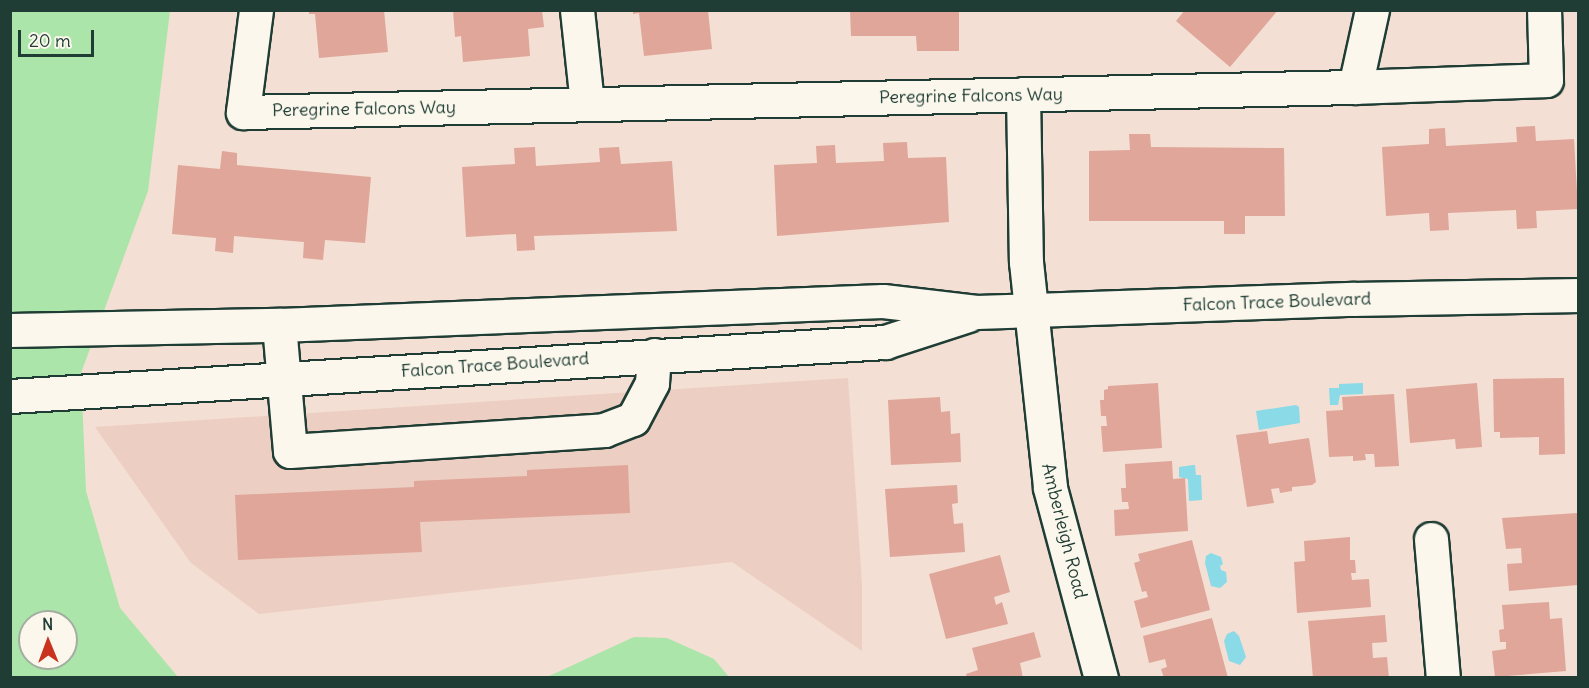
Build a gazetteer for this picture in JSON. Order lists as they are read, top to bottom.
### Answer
{
  "streets": {
    "street": ["Peregrine Falcons Way", "Falcon Trace Boulevard", "Amberleigh Road"]
  },
  "crossings": [
    ["Peregrine Falcons Way", "Amberleigh Road"],
    ["Falcon Trace Boulevard", "Amberleigh Road"]
  ],
  "scale_bar": "20 m",
  "north": "top"
}
